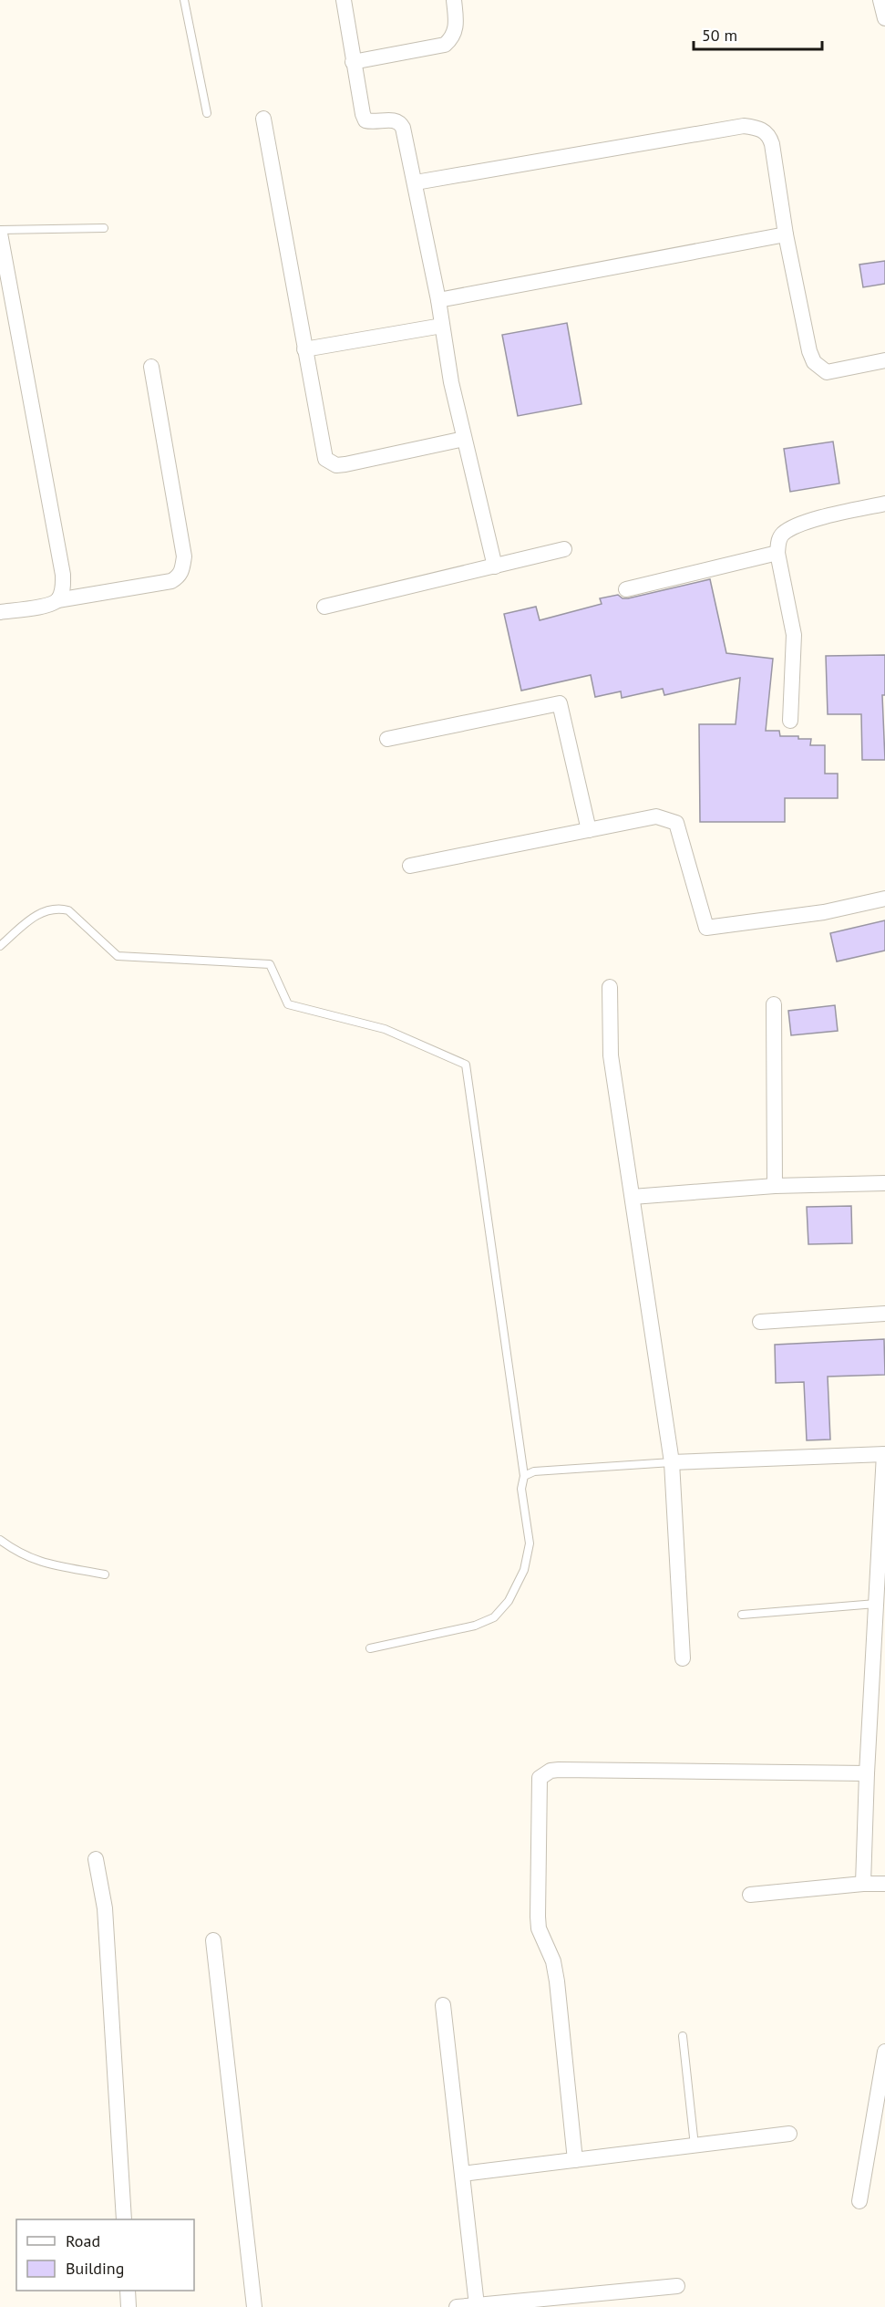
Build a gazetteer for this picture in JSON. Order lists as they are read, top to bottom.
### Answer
{
  "legend": ["Road", "Building"],
  "scale_bar": "50 m"
}
